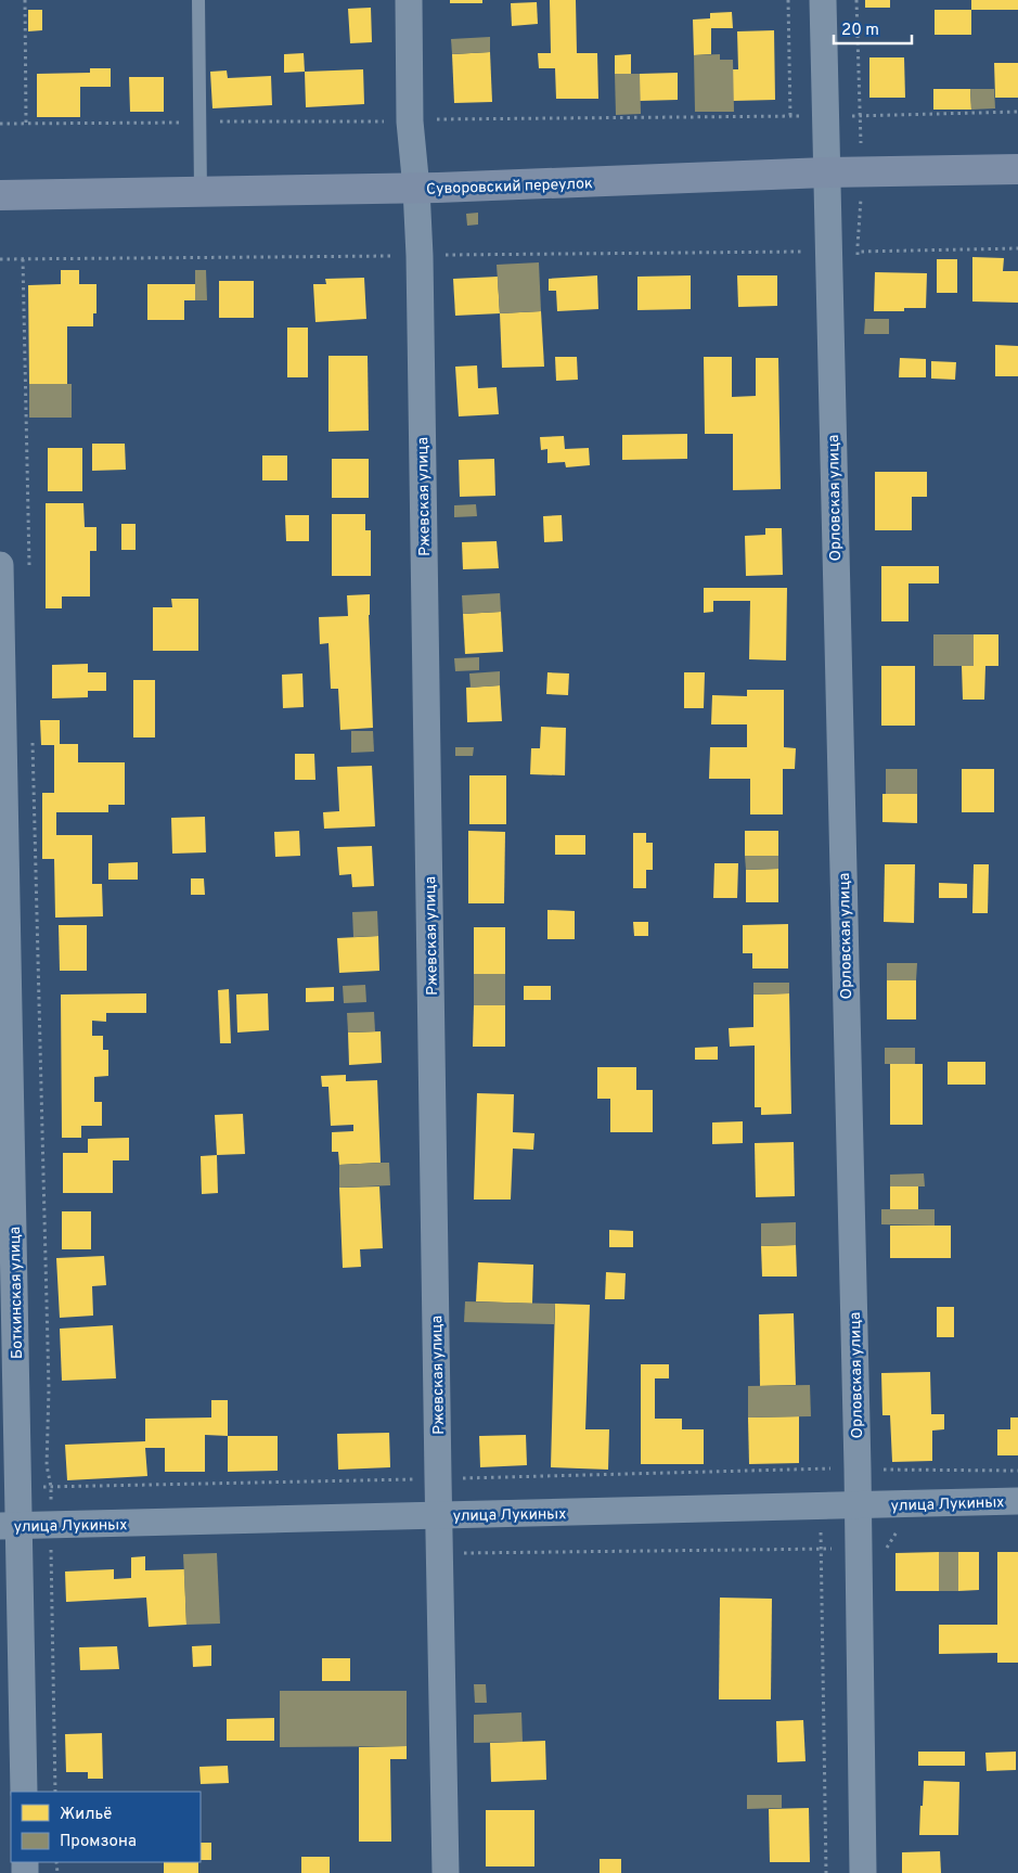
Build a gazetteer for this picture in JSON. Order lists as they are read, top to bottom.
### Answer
{
  "streets": {
    "main road": ["Суворовский переулок"],
    "street": [
      "Ржевская улица",
      "Орловская улица",
      "Боткинская улица",
      "улица Лукиных"
    ]
  },
  "crossings": [
    ["Суворовский переулок", "Ржевская улица"],
    ["Суворовский переулок", "Орловская улица"],
    ["Ржевская улица", "улица Лукиных"],
    ["Орловская улица", "улица Лукиных"],
    ["Боткинская улица", "улица Лукиных"]
  ],
  "legend": ["Жильё", "Промзона"],
  "scale_bar": "20 m"
}
